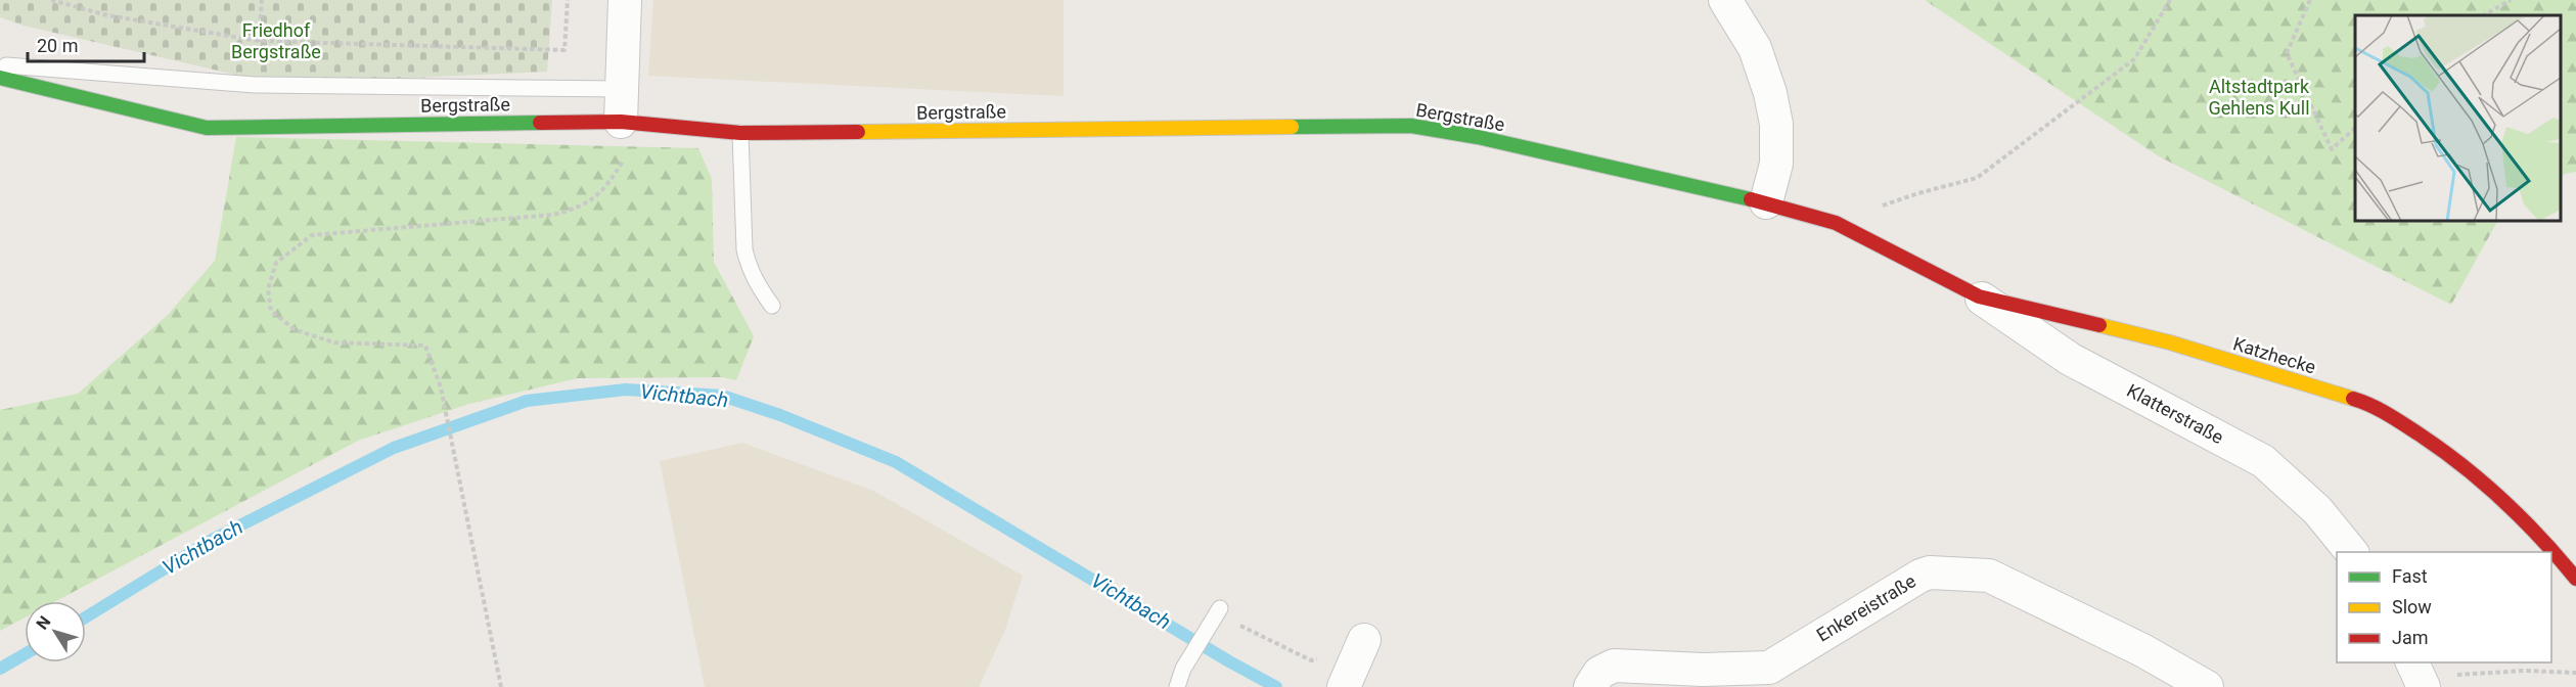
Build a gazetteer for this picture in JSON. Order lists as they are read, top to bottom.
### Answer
{
  "streets": {
    "street": [
      "Bergstraße",
      "Katzhecke",
      "Klatterstraße",
      "Enkereistraße"
    ]
  },
  "crossings": [
    ["Bergstraße", "Katzhecke"],
    ["Katzhecke", "Klatterstraße"]
  ],
  "water": ["Vichtbach"],
  "parks": ["Friedhof Bergstraße", "Altstadtpark Gehlens Kull"],
  "legend": ["Fast", "Slow", "Jam"],
  "scale_bar": "20 m",
  "north": "top left"
}
